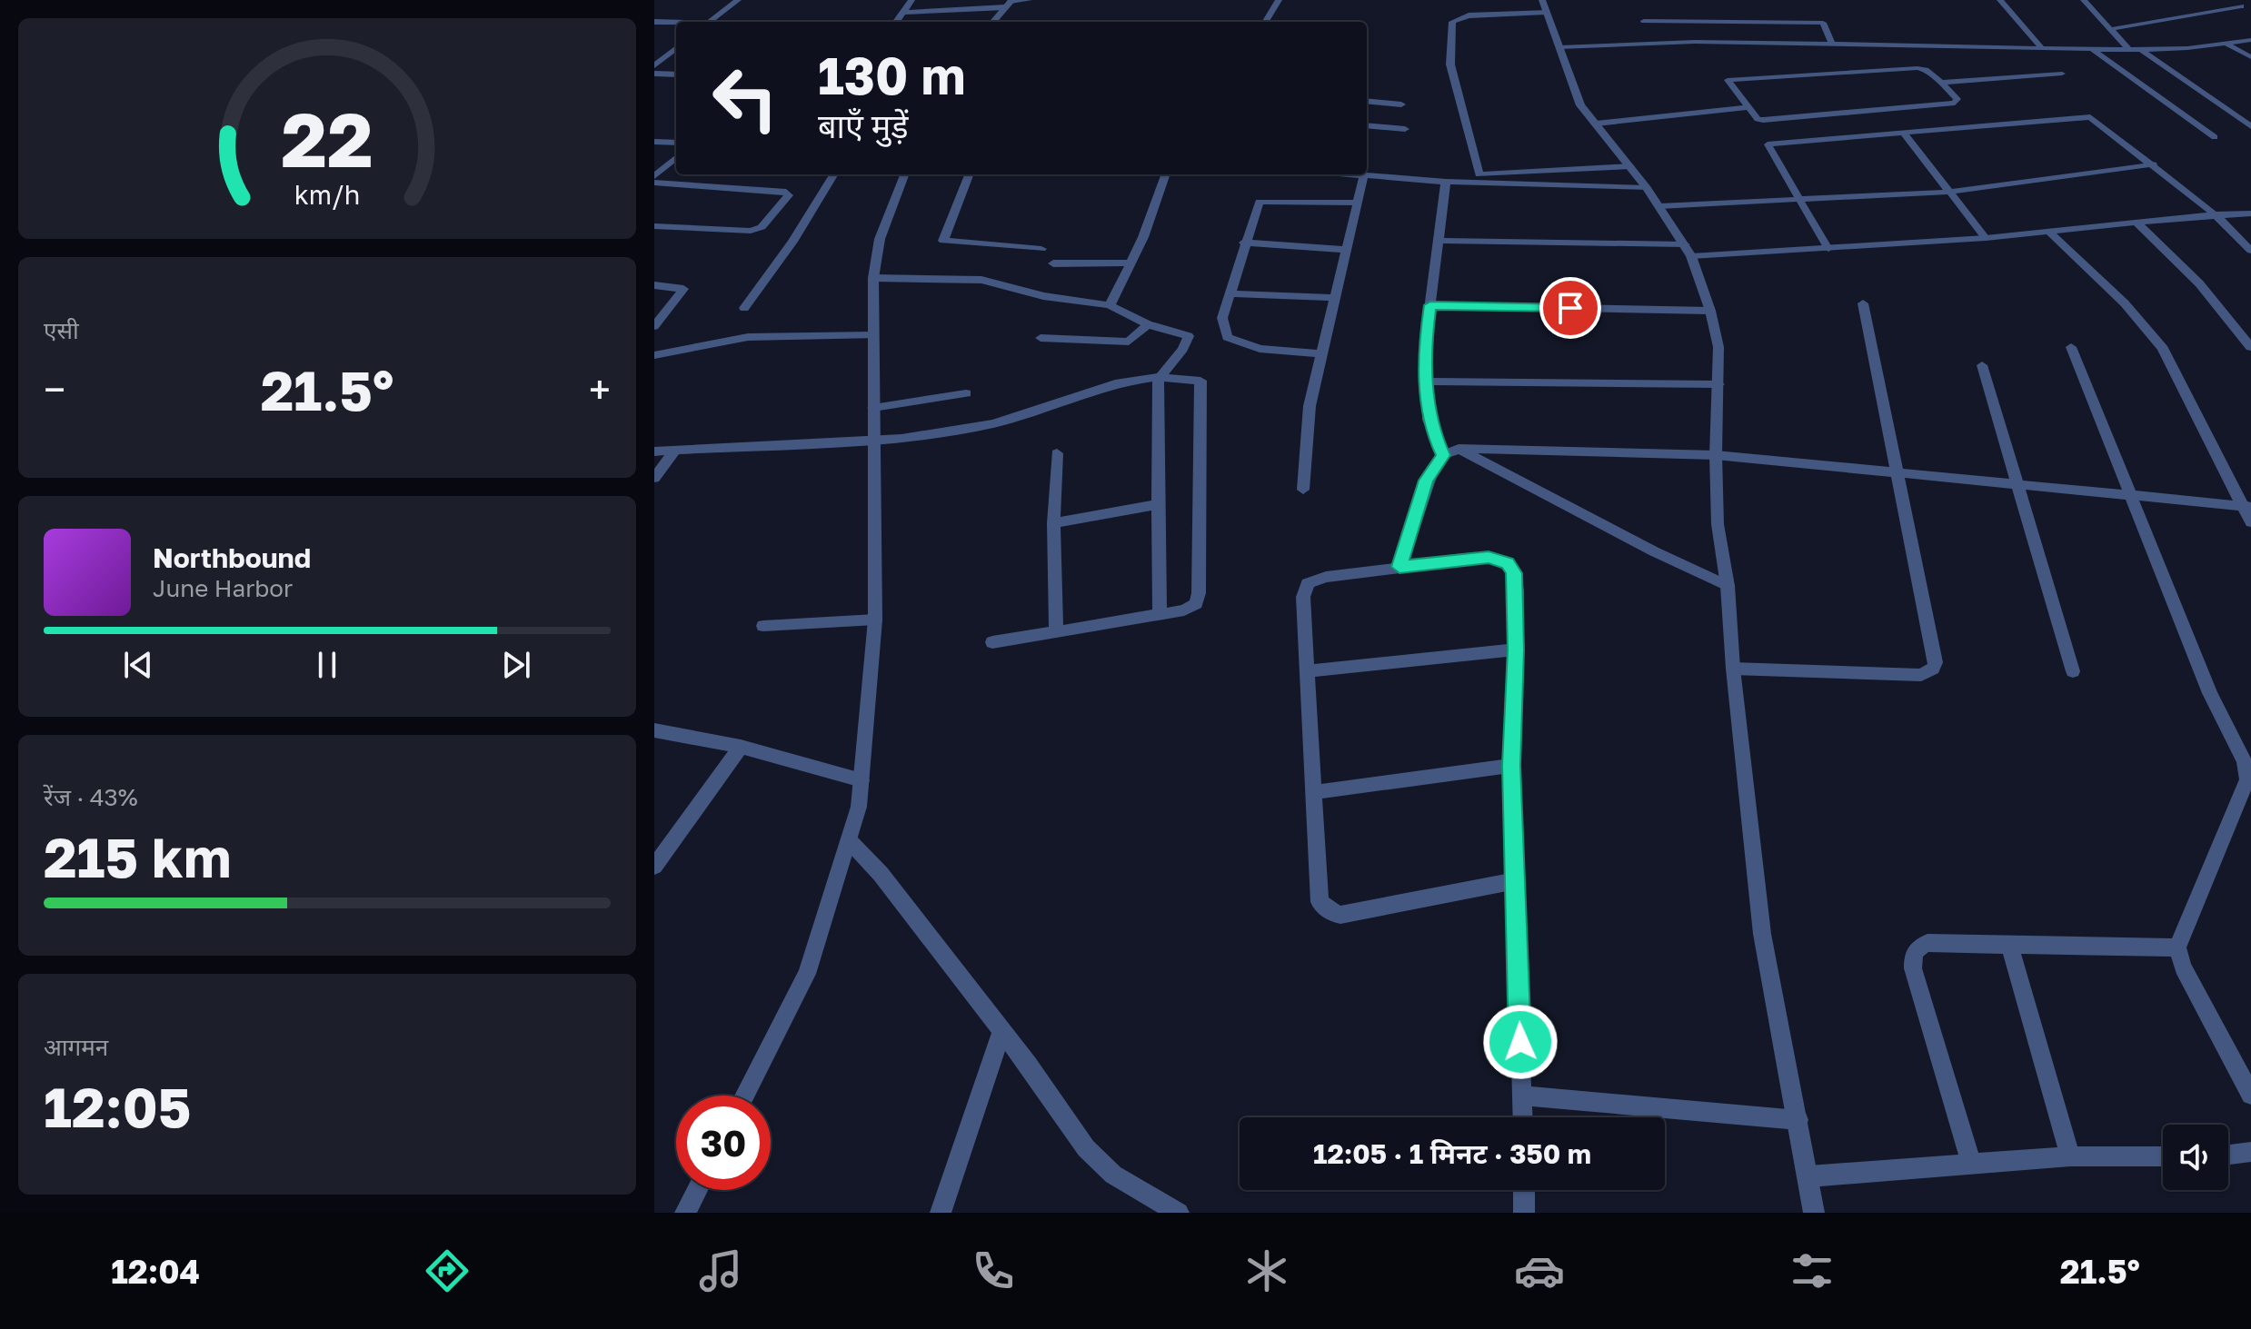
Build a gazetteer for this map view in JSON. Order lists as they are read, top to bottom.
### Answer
{
  "page": {
    "turn": ["130 m", "बाएँ मुड़ें"],
    "tile": [
      "एसी",
      ["रेंज · 43%", "215 km"],
      ["आगमन", "12:05"]
    ],
    "heat": ["−", "21.5°", "+"],
    "song": ["Northbound", "June Harbor"],
    "limit": "30",
    "trip": "12:05 · 1 मिनट · 350 m",
    "tabs": ["12:04", "21.5°"],
    "gauge": ["22", "km/h"]
  }
}
